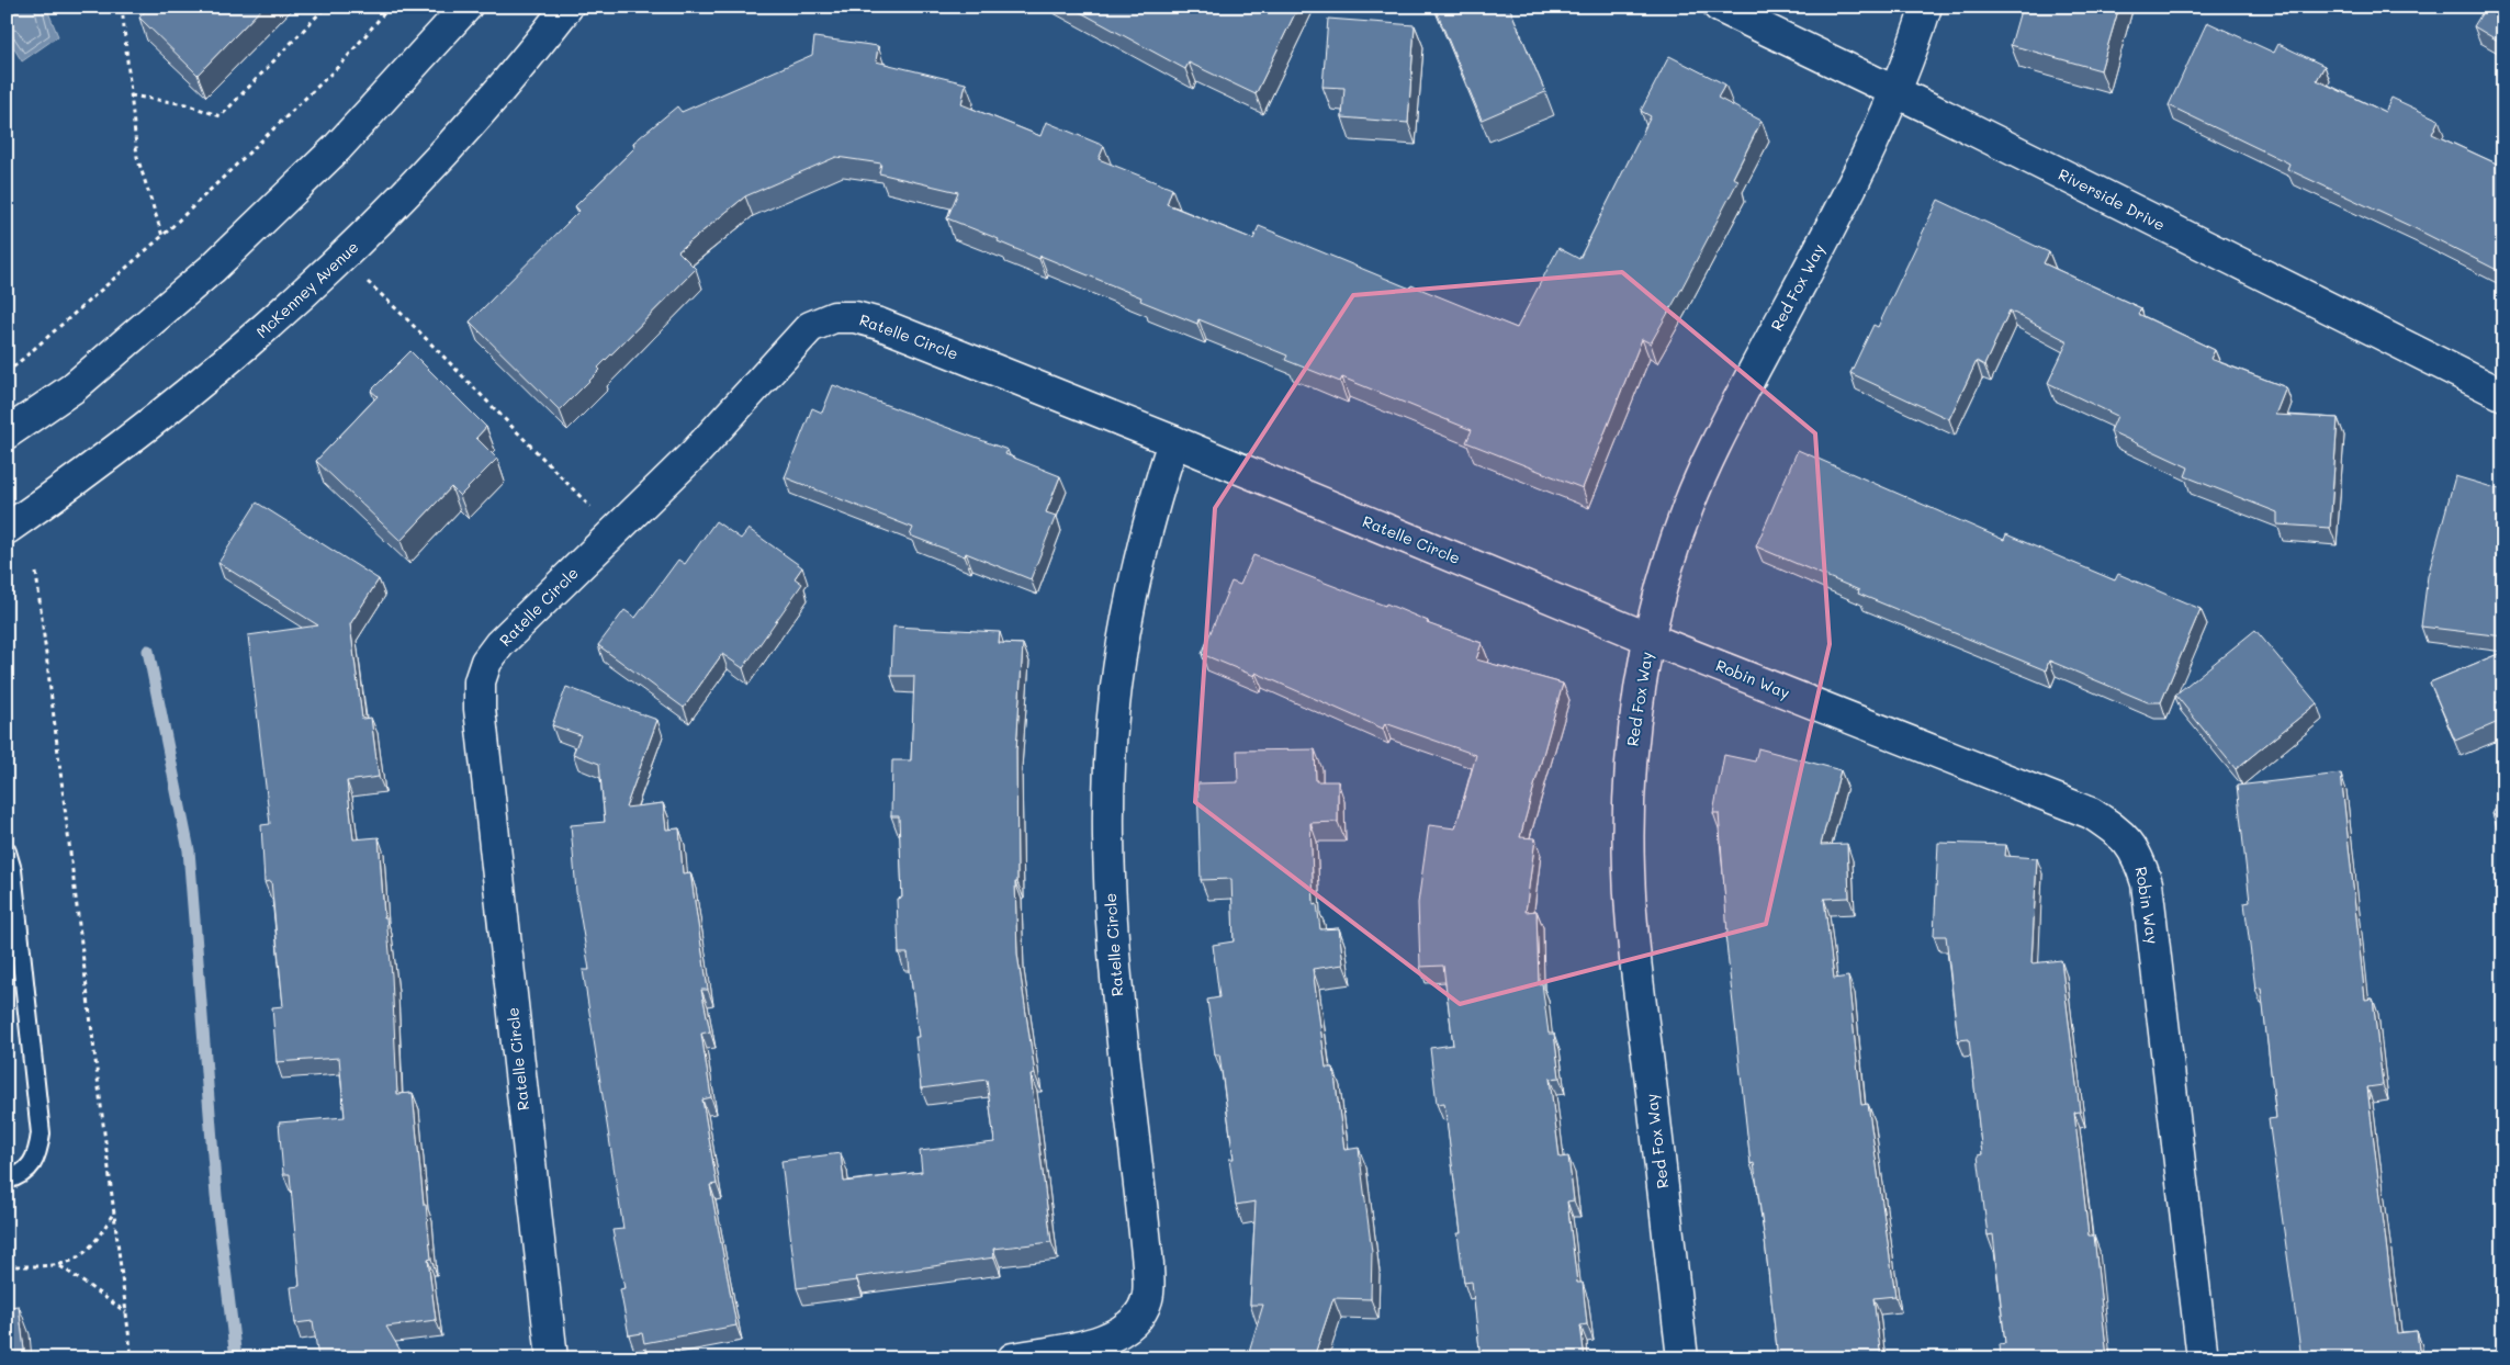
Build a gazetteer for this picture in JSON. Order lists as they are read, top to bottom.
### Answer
{
  "streets": {
    "street": [
      "Riverside Drive",
      "Red Fox Way",
      "McKenney Avenue",
      "Ratelle Circle",
      "Robin Way"
    ]
  },
  "crossings": [
    ["Riverside Drive", "Red Fox Way"],
    ["Red Fox Way", "Ratelle Circle"],
    ["Red Fox Way", "Robin Way"],
    ["Ratelle Circle", "Robin Way"]
  ]
}
